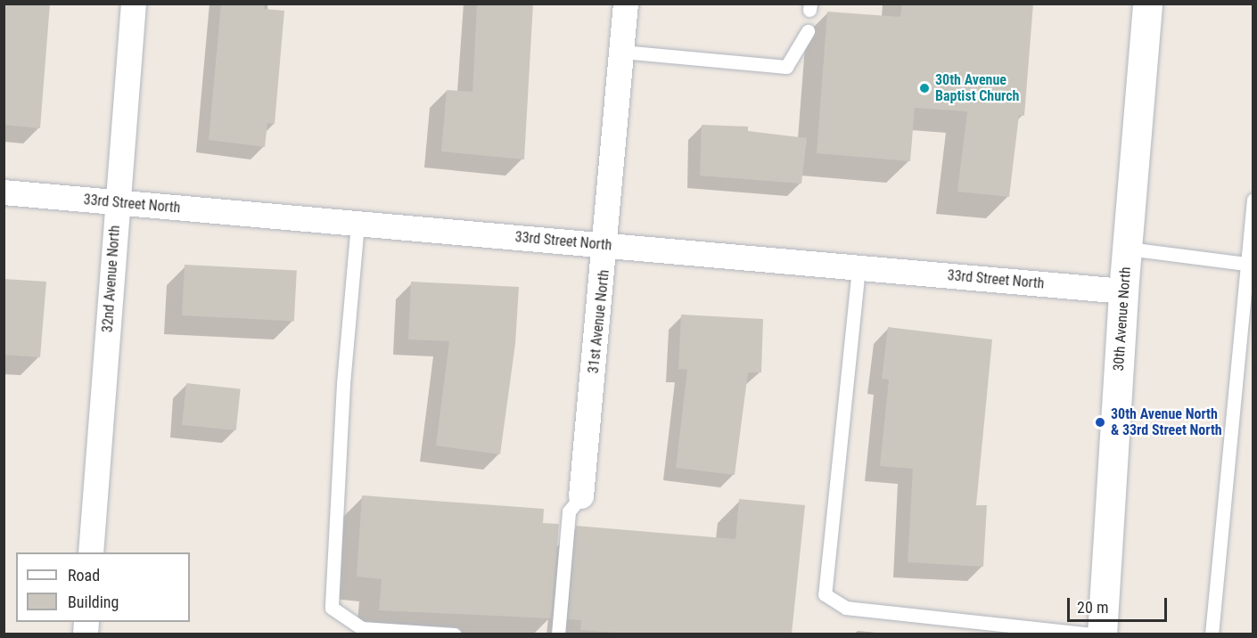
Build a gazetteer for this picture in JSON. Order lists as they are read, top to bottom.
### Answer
{
  "streets": {
    "street": [
      "33rd Street North",
      "32nd Avenue North",
      "30th Avenue North",
      "31st Avenue North"
    ]
  },
  "crossings": [
    ["33rd Street North", "32nd Avenue North"],
    ["33rd Street North", "30th Avenue North"],
    ["33rd Street North", "31st Avenue North"]
  ],
  "places": ["30th Avenue Baptist Church", "30th Avenue North & 33rd Street North"],
  "legend": ["Road", "Building"],
  "scale_bar": "20 m"
}
